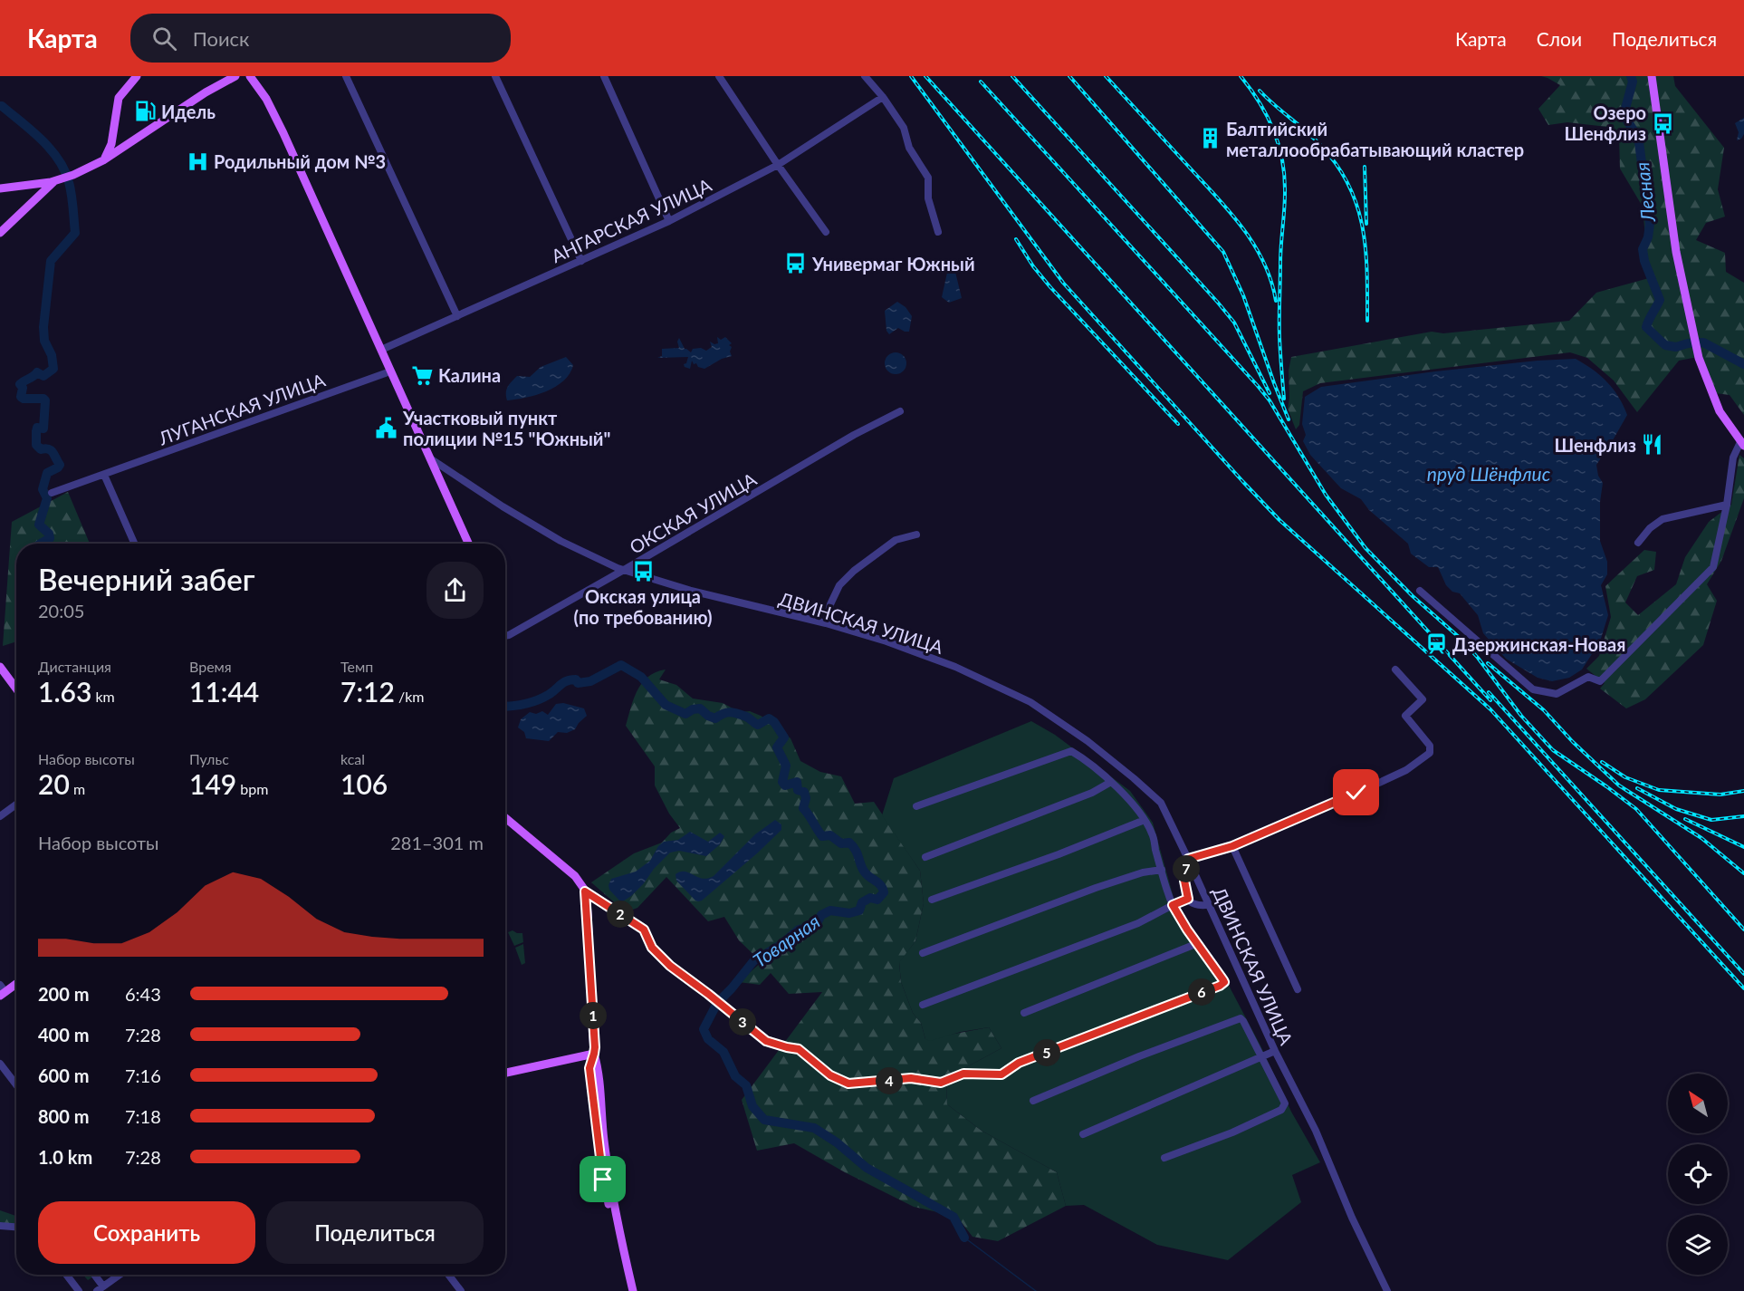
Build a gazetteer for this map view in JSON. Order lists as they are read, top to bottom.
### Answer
{
  "streets": {
    "street": [
      "АНГАРСКАЯ УЛИЦА",
      "ЛУГАНСКАЯ УЛИЦА",
      "ОКСКАЯ УЛИЦА",
      "ДВИНСКАЯ УЛИЦА"
    ]
  },
  "crossings": [
    ["ОКСКАЯ УЛИЦА", "ДВИНСКАЯ УЛИЦА"]
  ],
  "water": ["Лесная", "пруд Шёнфлис", "Товарная"],
  "places": {
    "fuel station": ["Идель"],
    "bus stop": ["Озеро Шенфлиз", "Универмаг Южный", "Окская улица (по требованию)"],
    "building": ["Балтийский металлообрабатывающий кластер"],
    "hospital": ["Родильный дом №3"],
    "supermarket": ["Калина"],
    "public building": ["Участковый пункт полиции №15 \"Южный\""],
    "restaurant": ["Шенфлиз"],
    "station": ["Дзержинская-Новая"]
  },
  "north": "top left",
  "page": {
    "header": "Карта",
    "search": "Поиск",
    "nav": ["Карта", "Слои", "Поделиться"],
    "heading": ["Вечерний забег", "20:05"],
    "stats": [
      ["Дистанция", "1.63 km"],
      ["Время", "11:44"],
      ["Темп", "7:12 /km"],
      ["Набор высоты", "20 m"],
      ["Пульс", "149 bpm"],
      ["kcal", "106"]
    ],
    "chart": ["Набор высоты", "281–301 m"],
    "pins": [
      "7",
      "2",
      "6",
      "1",
      "3",
      "5",
      "4"
    ],
    "list": [
      {
        "name": "200 m",
        "note": "6:43"
      },
      {
        "name": "400 m",
        "note": "7:28"
      },
      {
        "name": "600 m",
        "note": "7:16"
      },
      {
        "name": "800 m",
        "note": "7:18"
      },
      {
        "name": "1.0 km",
        "note": "7:28"
      }
    ],
    "buttons": ["Сохранить", "Поделиться"]
  }
}
